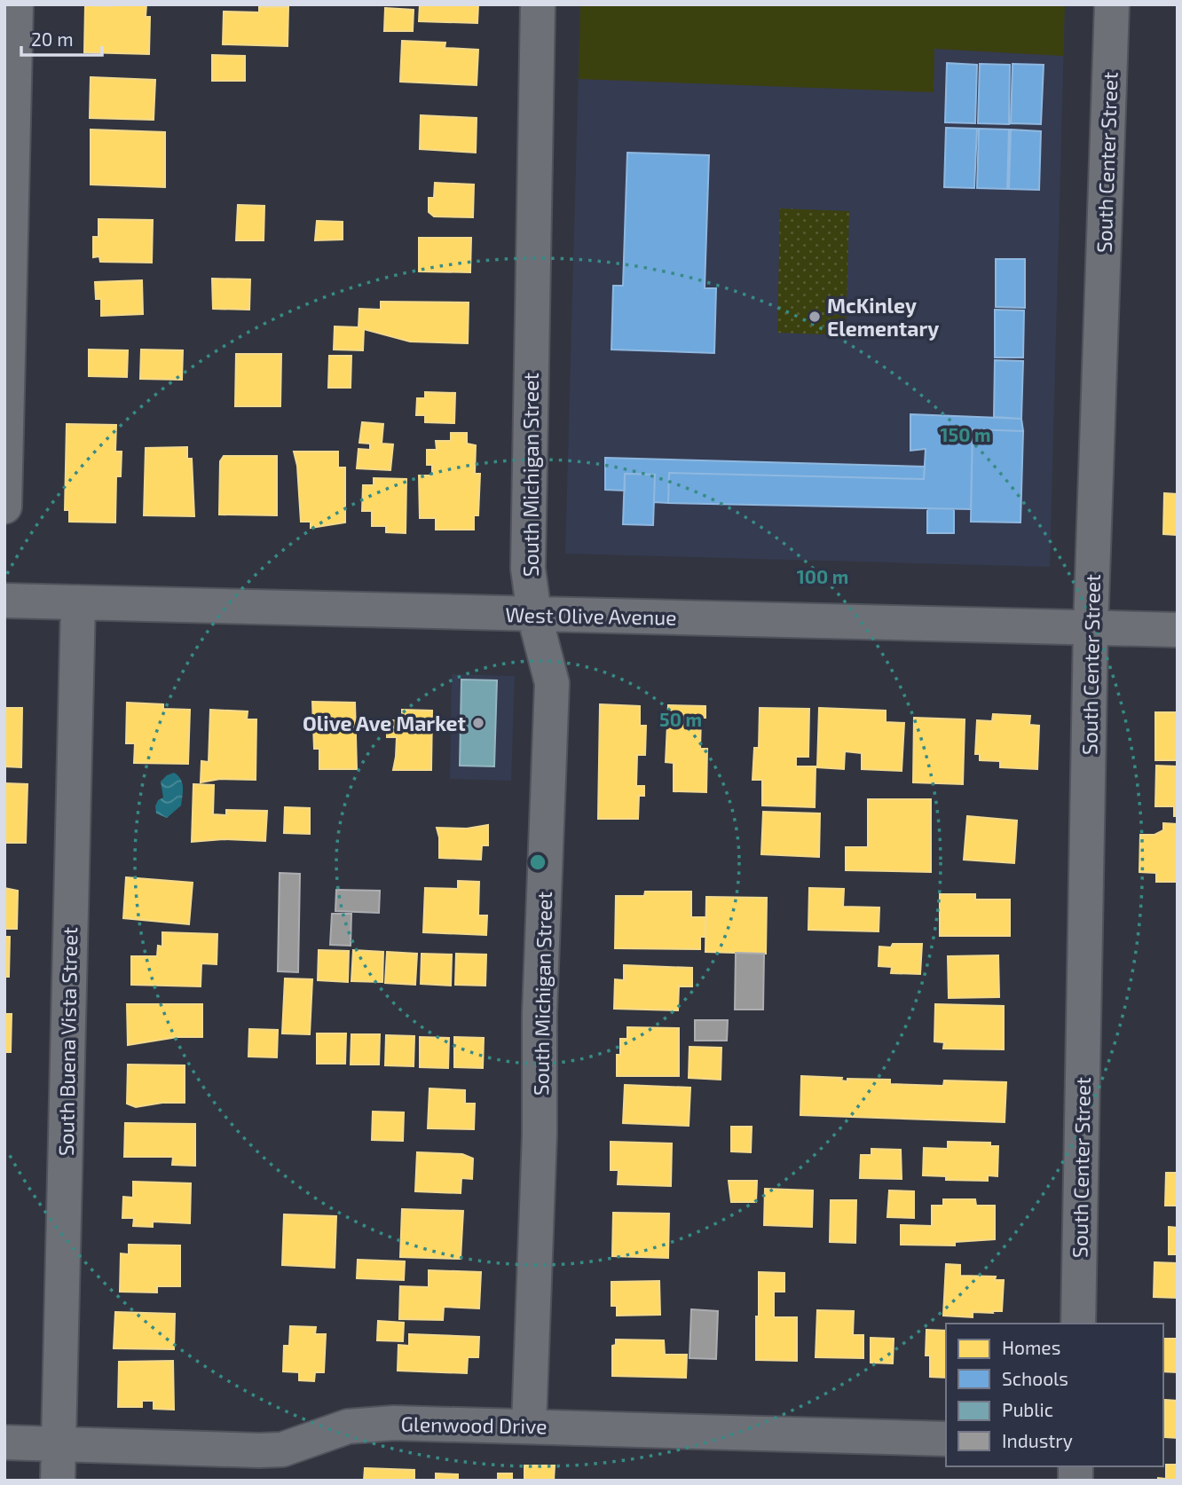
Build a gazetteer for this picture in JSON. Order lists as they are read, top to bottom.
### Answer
{
  "streets": {
    "street": [
      "South Center Street",
      "South Michigan Street",
      "West Olive Avenue",
      "South Buena Vista Street",
      "Glenwood Drive"
    ]
  },
  "crossings": [
    ["South Center Street", "West Olive Avenue"],
    ["South Michigan Street", "West Olive Avenue"],
    ["South Michigan Street", "Glenwood Drive"],
    ["West Olive Avenue", "South Buena Vista Street"],
    ["South Buena Vista Street", "Glenwood Drive"]
  ],
  "places": ["McKinley Elementary", "Olive Ave Market"],
  "legend": [
    "Homes",
    "Schools",
    "Public",
    "Industry"
  ],
  "scale_bar": "20 m",
  "rings": ["150 m", "100 m", "50 m"]
}
